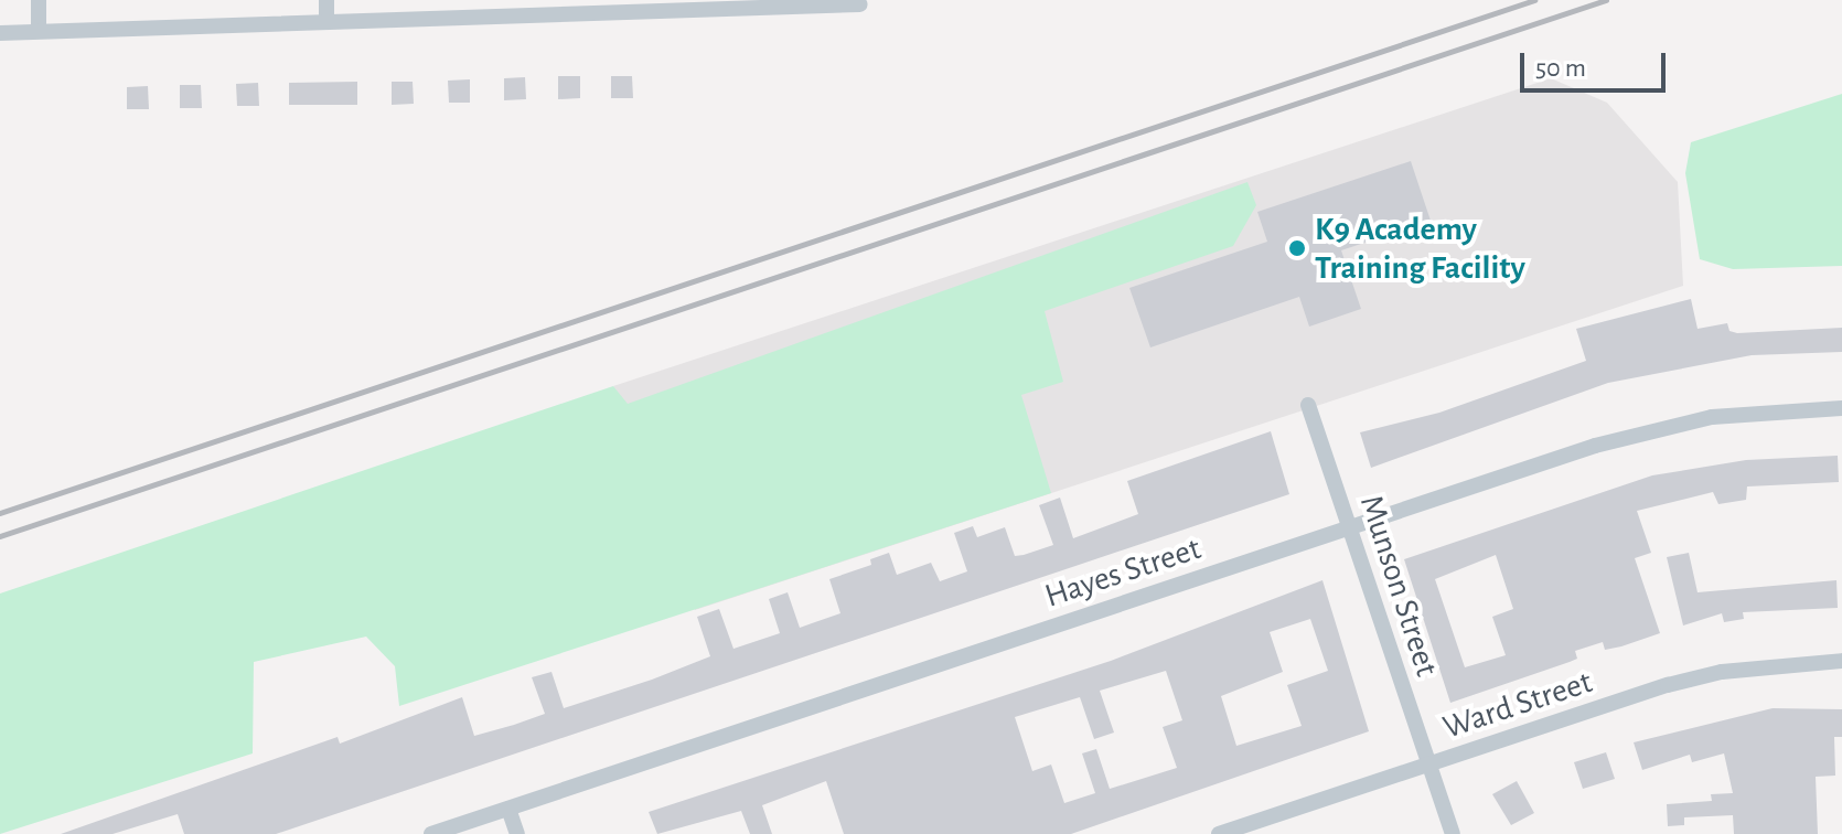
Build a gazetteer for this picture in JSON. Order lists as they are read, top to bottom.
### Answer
{
  "streets": {
    "street": ["Hayes Street", "Munson Street", "Ward Street"]
  },
  "crossings": [
    ["Hayes Street", "Munson Street"],
    ["Munson Street", "Ward Street"]
  ],
  "places": ["K9 Academy Training Facility"],
  "scale_bar": "50 m"
}
